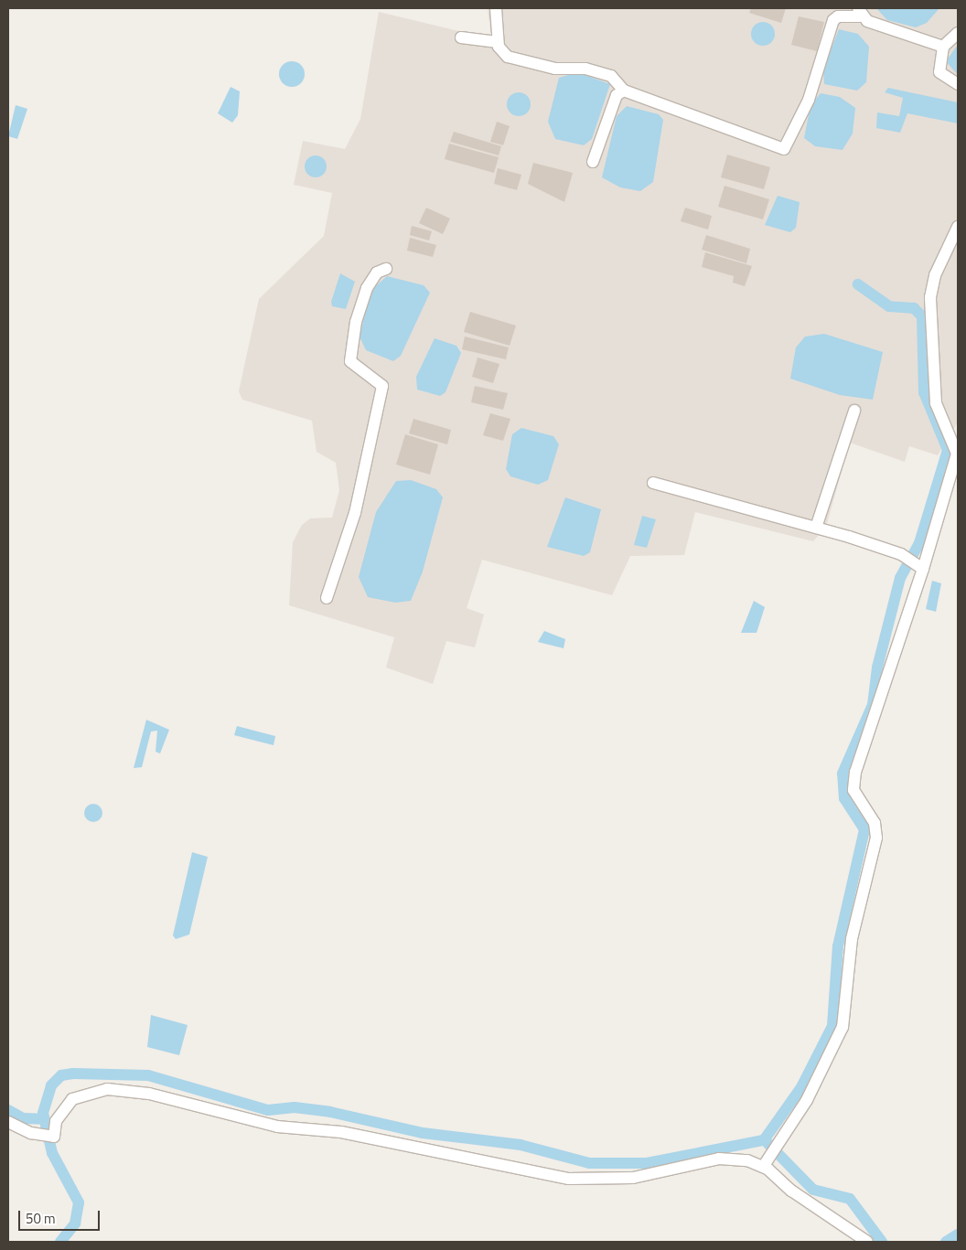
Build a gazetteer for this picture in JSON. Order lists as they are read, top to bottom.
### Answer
{
  "scale_bar": "50 m"
}
